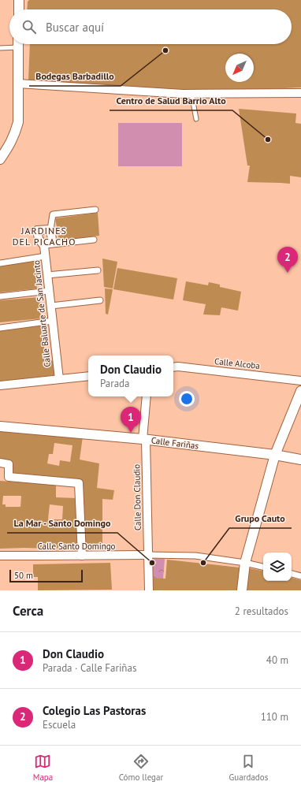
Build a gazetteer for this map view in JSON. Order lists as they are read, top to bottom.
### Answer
{
  "streets": {
    "street": [
      "Calle Baluarte de San Jacinto",
      "Calle Alcoba",
      "Calle Fariñas",
      "Calle Don Claudio",
      "Calle Santo Domingo"
    ]
  },
  "crossings": [
    ["Calle Fariñas", "Calle Don Claudio"],
    ["Calle Don Claudio", "Calle Santo Domingo"]
  ],
  "districts": ["JARDINES DEL PICACHO"],
  "places": [
    "Bodegas Barbadillo",
    "Centro de Salud Barrio Alto",
    "La Mar - Santo Domingo",
    "Grupo Cauto"
  ],
  "scale_bar": "50 m",
  "north": "bottom left",
  "page": {
    "search": "Buscar aquí",
    "pins": ["2", "1"],
    "popup": ["Don Claudio", "Parada"],
    "scale": "50 m",
    "heading": ["Cerca", "2 resultados"],
    "list": [
      {
        "mark": "1",
        "name": "Don Claudio",
        "note": "Parada · Calle Fariñas",
        "value": "40 m"
      },
      {
        "mark": "2",
        "name": "Colegio Las Pastoras",
        "note": "Escuela",
        "value": "110 m"
      }
    ],
    "nav": ["Mapa", "Cómo llegar", "Guardados"]
  }
}
